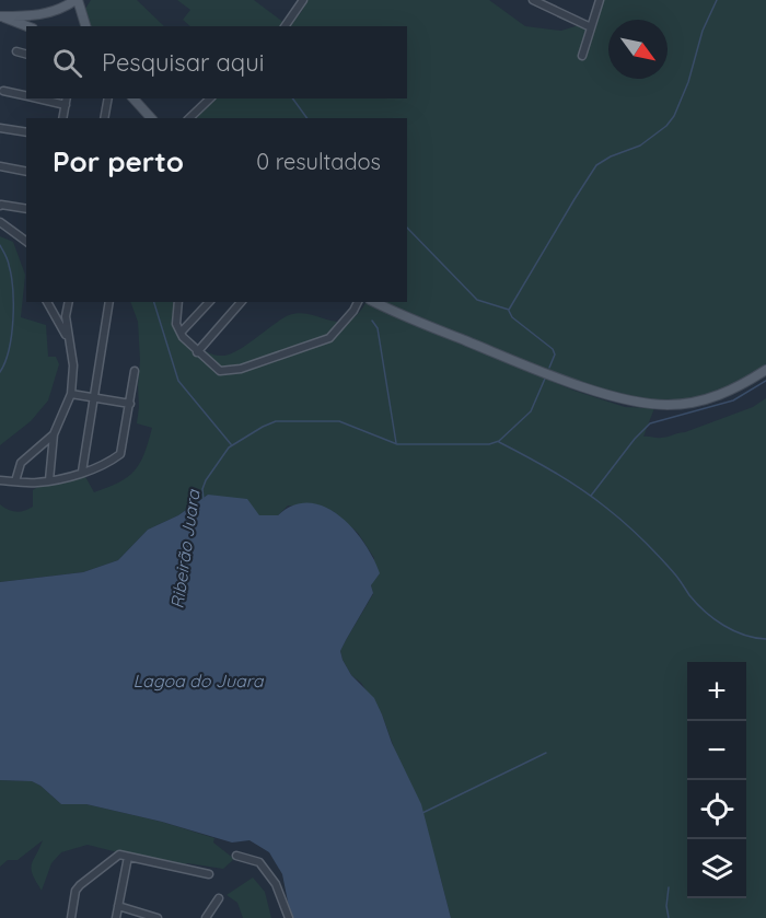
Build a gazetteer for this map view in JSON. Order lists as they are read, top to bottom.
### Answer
{
  "water": ["Ribeirão Juara", "Lagoa do Juara"],
  "north": "bottom right",
  "page": {
    "search": "Pesquisar aqui",
    "heading": ["Por perto", "0 resultados"],
    "map_buttons": ["+", "−"]
  }
}
